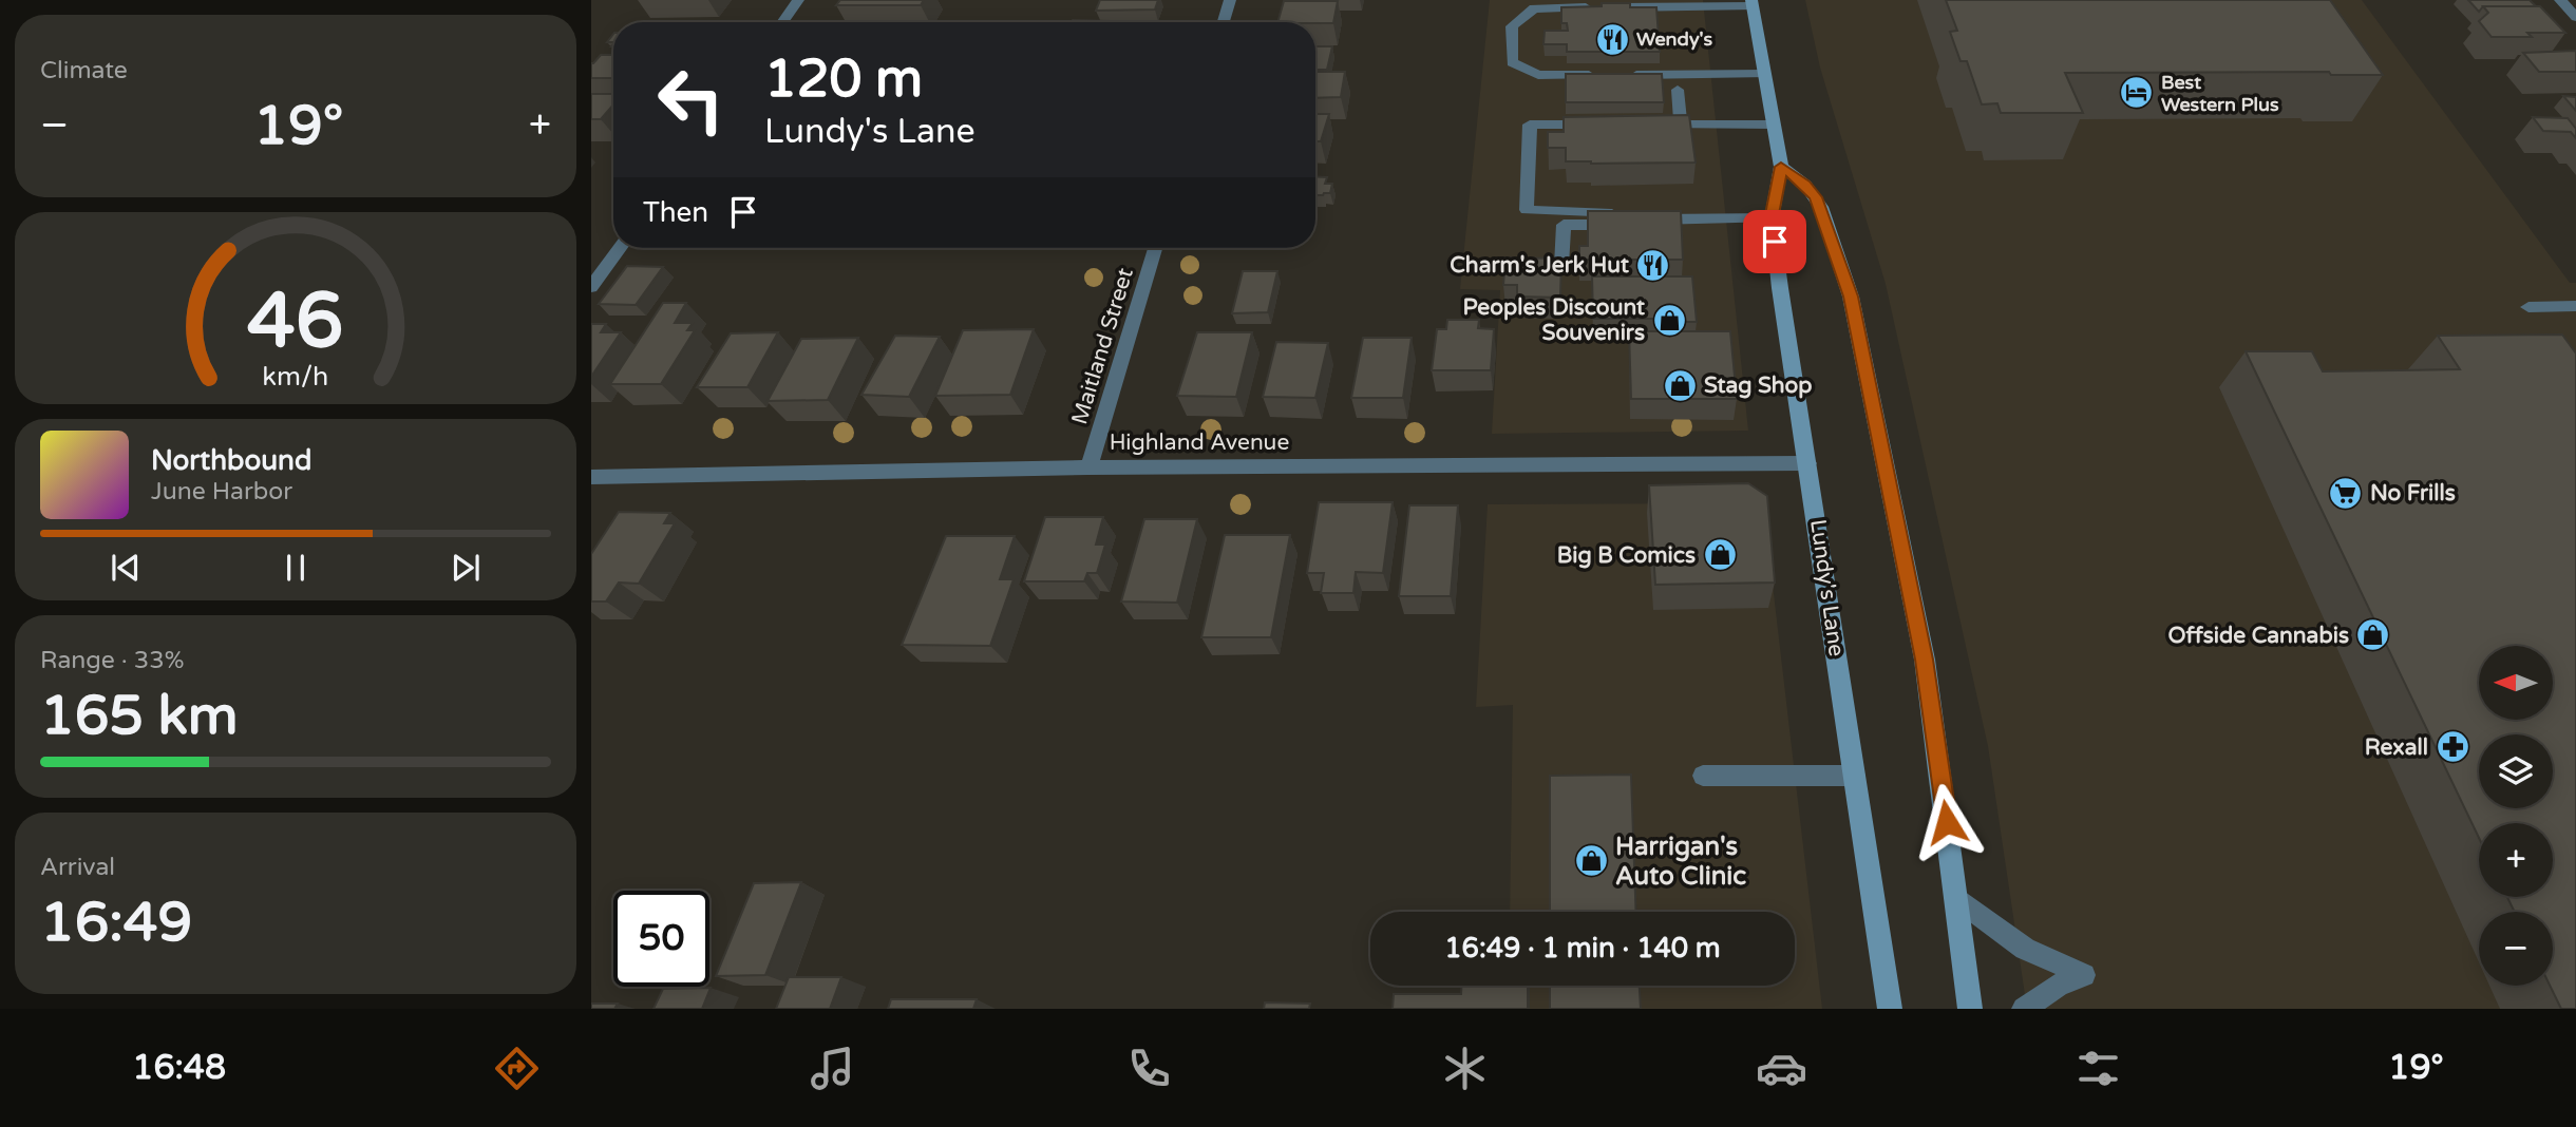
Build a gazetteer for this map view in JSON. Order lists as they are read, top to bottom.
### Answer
{
  "streets": {
    "main road": ["Lundy's Lane"],
    "street": ["Maitland Street", "Highland Avenue"]
  },
  "crossings": [
    ["Maitland Street", "Highland Avenue"],
    ["Highland Avenue", "Lundy's Lane"]
  ],
  "places": {
    "restaurant": ["Wendy's", "Charm's Jerk Hut"],
    "hotel": ["Best Western Plus"],
    "shop": [
      "Peoples Discount Souvenirs",
      "Stag Shop",
      "Big B Comics",
      "Offside Cannabis",
      "Harrigan's Auto Clinic"
    ],
    "supermarket": ["No Frills"],
    "pharmacy": ["Rexall"]
  },
  "north": "left",
  "page": {
    "tile": [
      "Climate",
      ["Range · 33%", "165 km"],
      ["Arrival", "16:49"]
    ],
    "turn": ["120 m", "Lundy's Lane"],
    "heat": ["−", "19°", "+"],
    "then": "Then",
    "song": ["Northbound", "June Harbor"],
    "map_buttons": ["+", "−"],
    "limit": "50",
    "trip": "16:49 · 1 min · 140 m",
    "tabs": ["16:48", "19°"],
    "gauge": ["46", "km/h"]
  }
}
